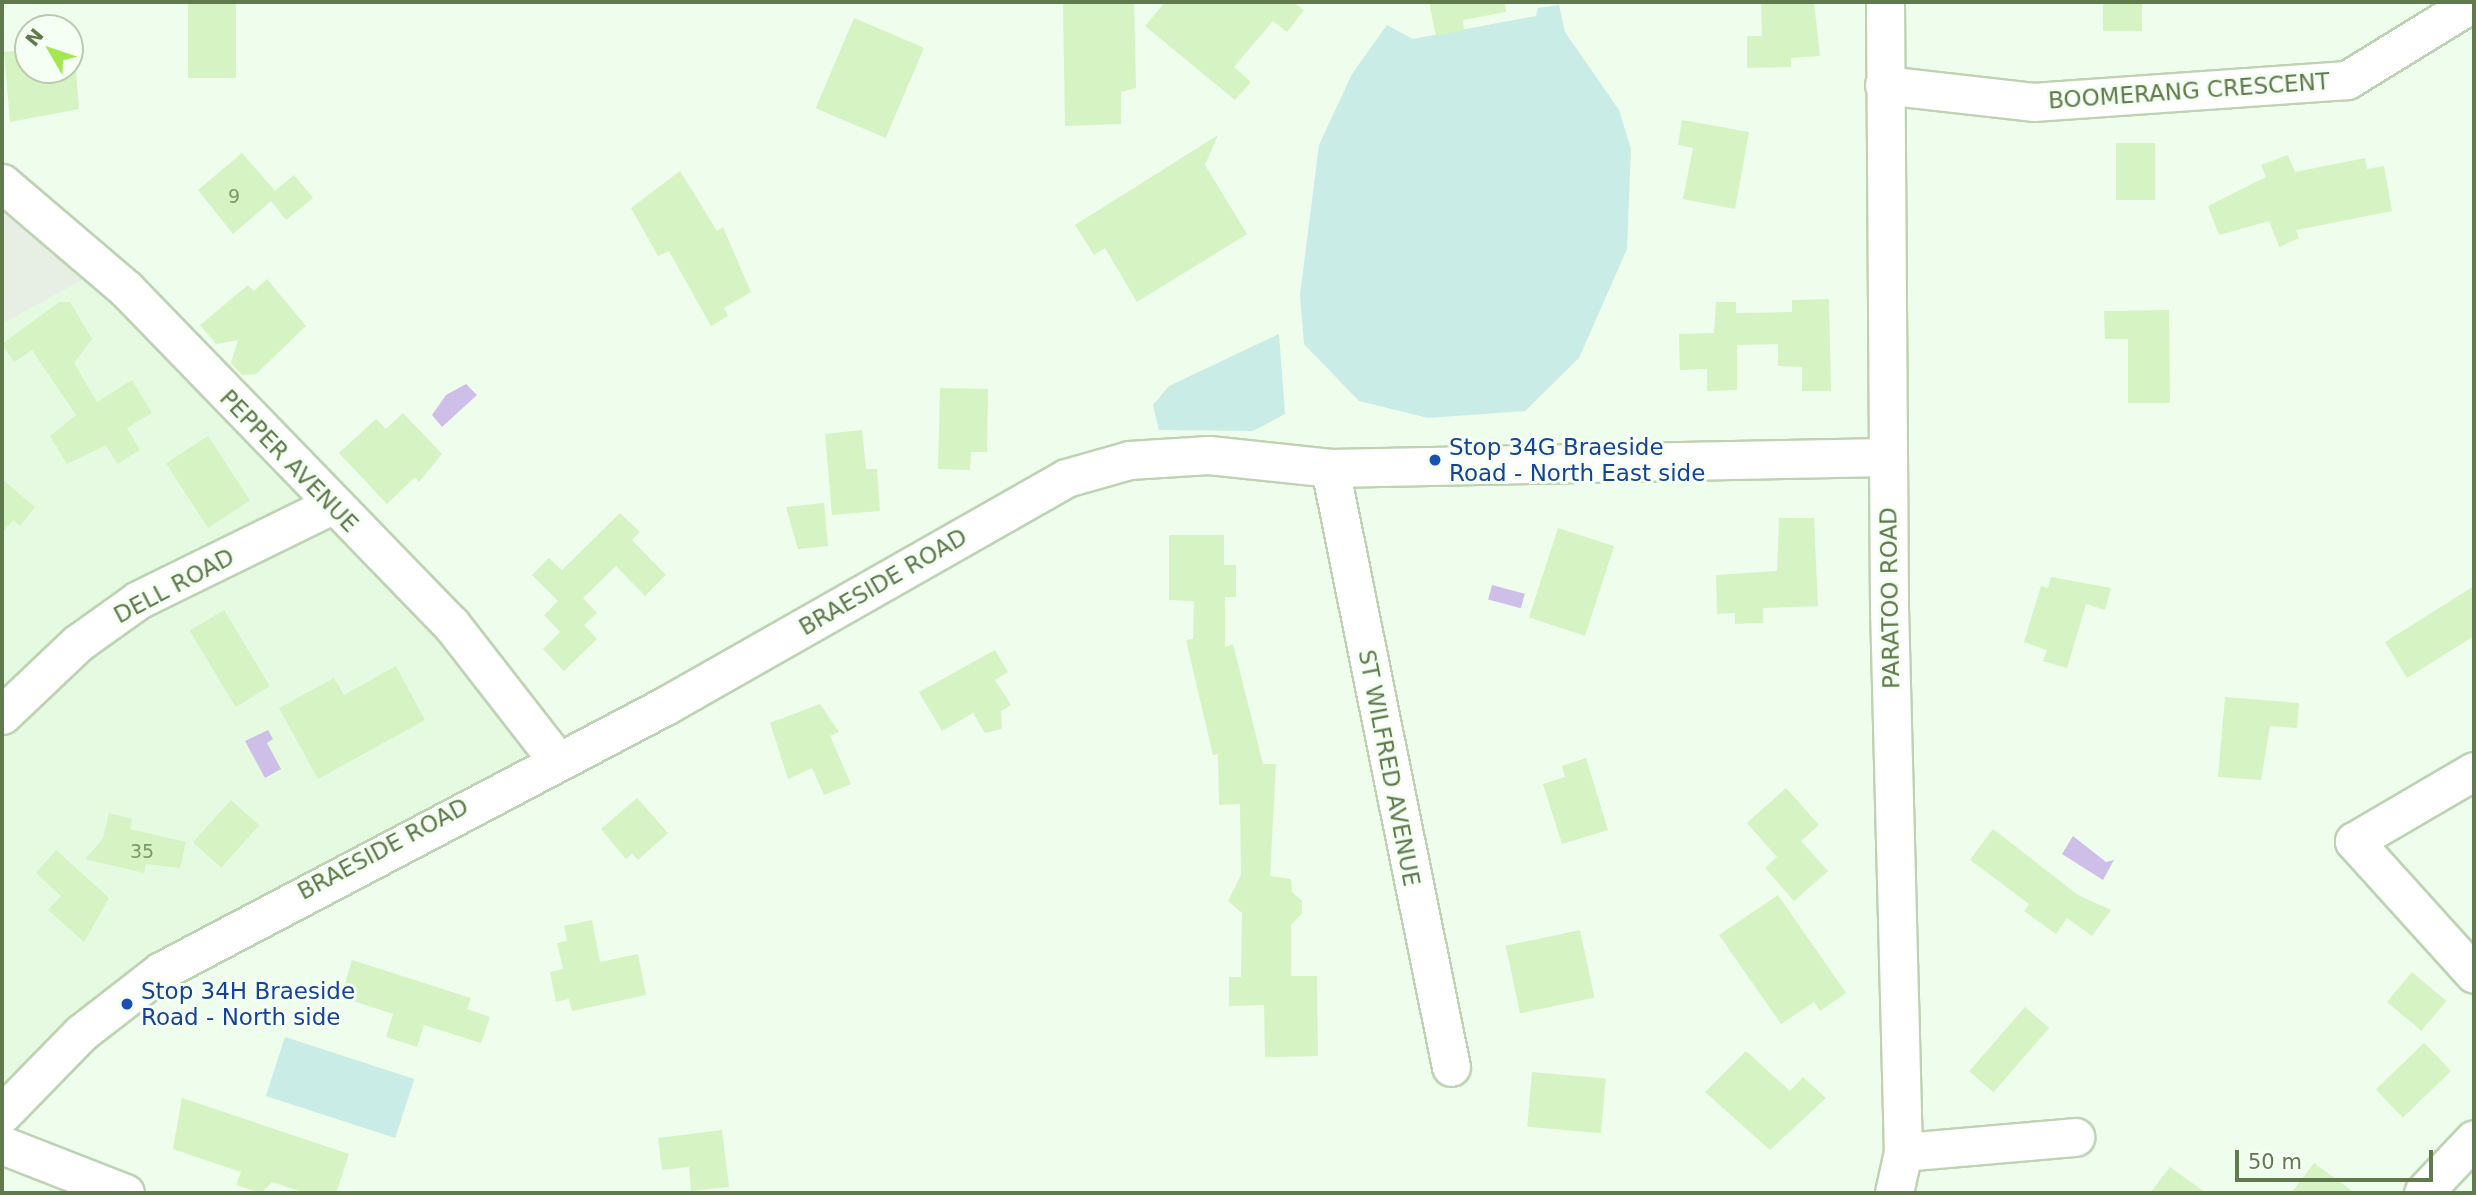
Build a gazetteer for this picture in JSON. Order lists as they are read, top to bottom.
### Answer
{
  "streets": {
    "street": [
      "BOOMERANG CRESCENT",
      "PEPPER AVENUE",
      "BRAESIDE ROAD",
      "DELL ROAD",
      "PARATOO ROAD",
      "ST WILFRED AVENUE"
    ]
  },
  "crossings": [
    ["BOOMERANG CRESCENT", "PARATOO ROAD"],
    ["PEPPER AVENUE", "BRAESIDE ROAD"],
    ["PEPPER AVENUE", "DELL ROAD"],
    ["BRAESIDE ROAD", "PARATOO ROAD"],
    ["BRAESIDE ROAD", "ST WILFRED AVENUE"]
  ],
  "places": ["Stop 34G Braeside Road - North East side", "Stop 34H Braeside Road - North side"],
  "house_numbers": ["9", "35"],
  "scale_bar": "50 m",
  "north": "top left"
}
